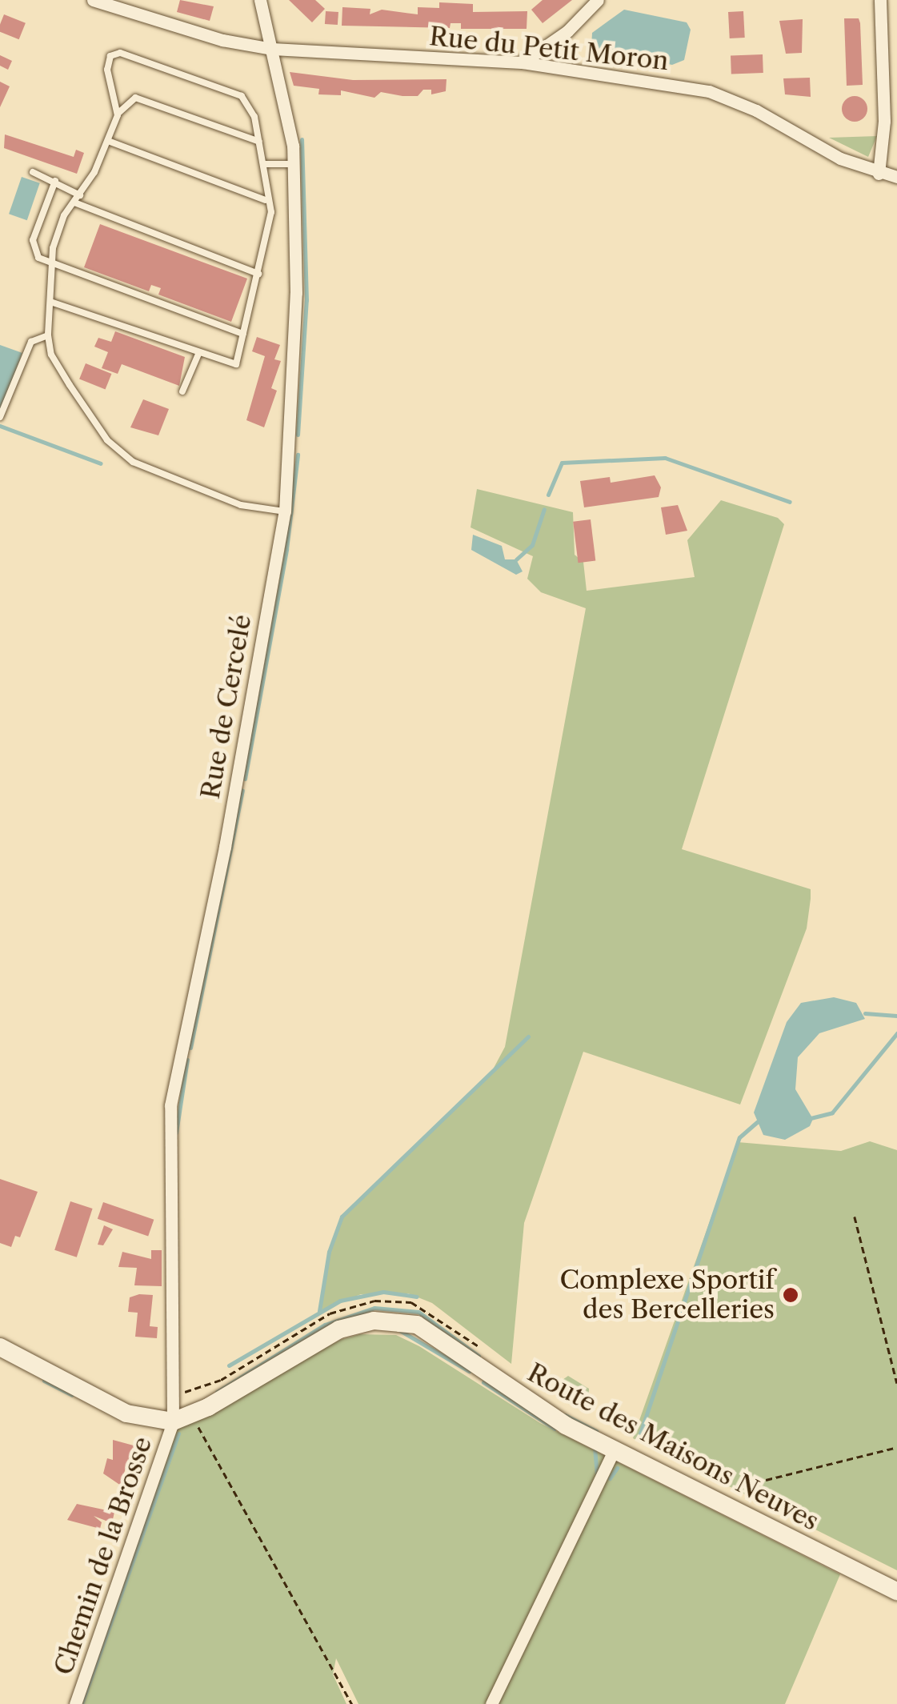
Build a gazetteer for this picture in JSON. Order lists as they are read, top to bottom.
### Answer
{
  "streets": {
    "street": [
      "Rue du Petit Moron",
      "Rue de Cercelé",
      "Route des Maisons Neuves",
      "Chemin de la Brosse"
    ]
  },
  "crossings": [
    ["Rue du Petit Moron", "Rue de Cercelé"],
    ["Rue de Cercelé", "Route des Maisons Neuves"],
    ["Rue de Cercelé", "Chemin de la Brosse"],
    ["Route des Maisons Neuves", "Chemin de la Brosse"]
  ],
  "places": ["Complexe Sportif des Bercelleries"]
}
